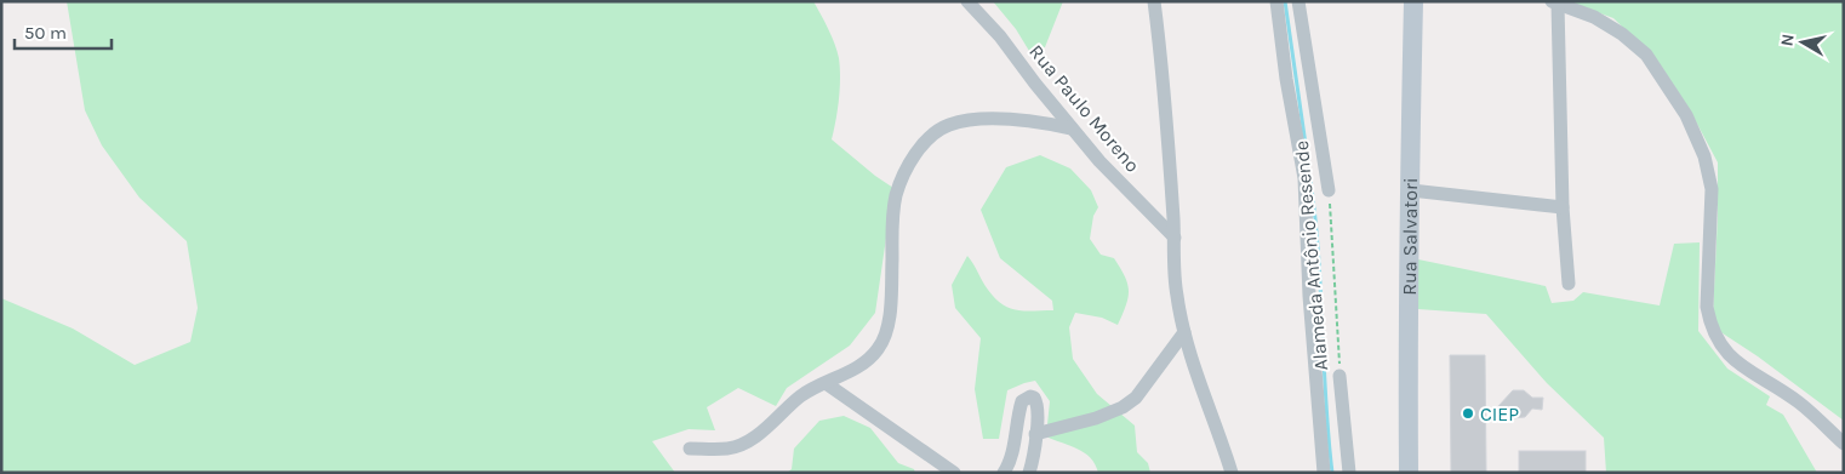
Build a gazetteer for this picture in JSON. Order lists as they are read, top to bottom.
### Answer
{
  "streets": {
    "street": ["Rua Paulo Moreno", "Rua Salvatori", "Alameda Antônio Resende"]
  },
  "places": ["CIEP"],
  "scale_bar": "50 m",
  "north": "left"
}
